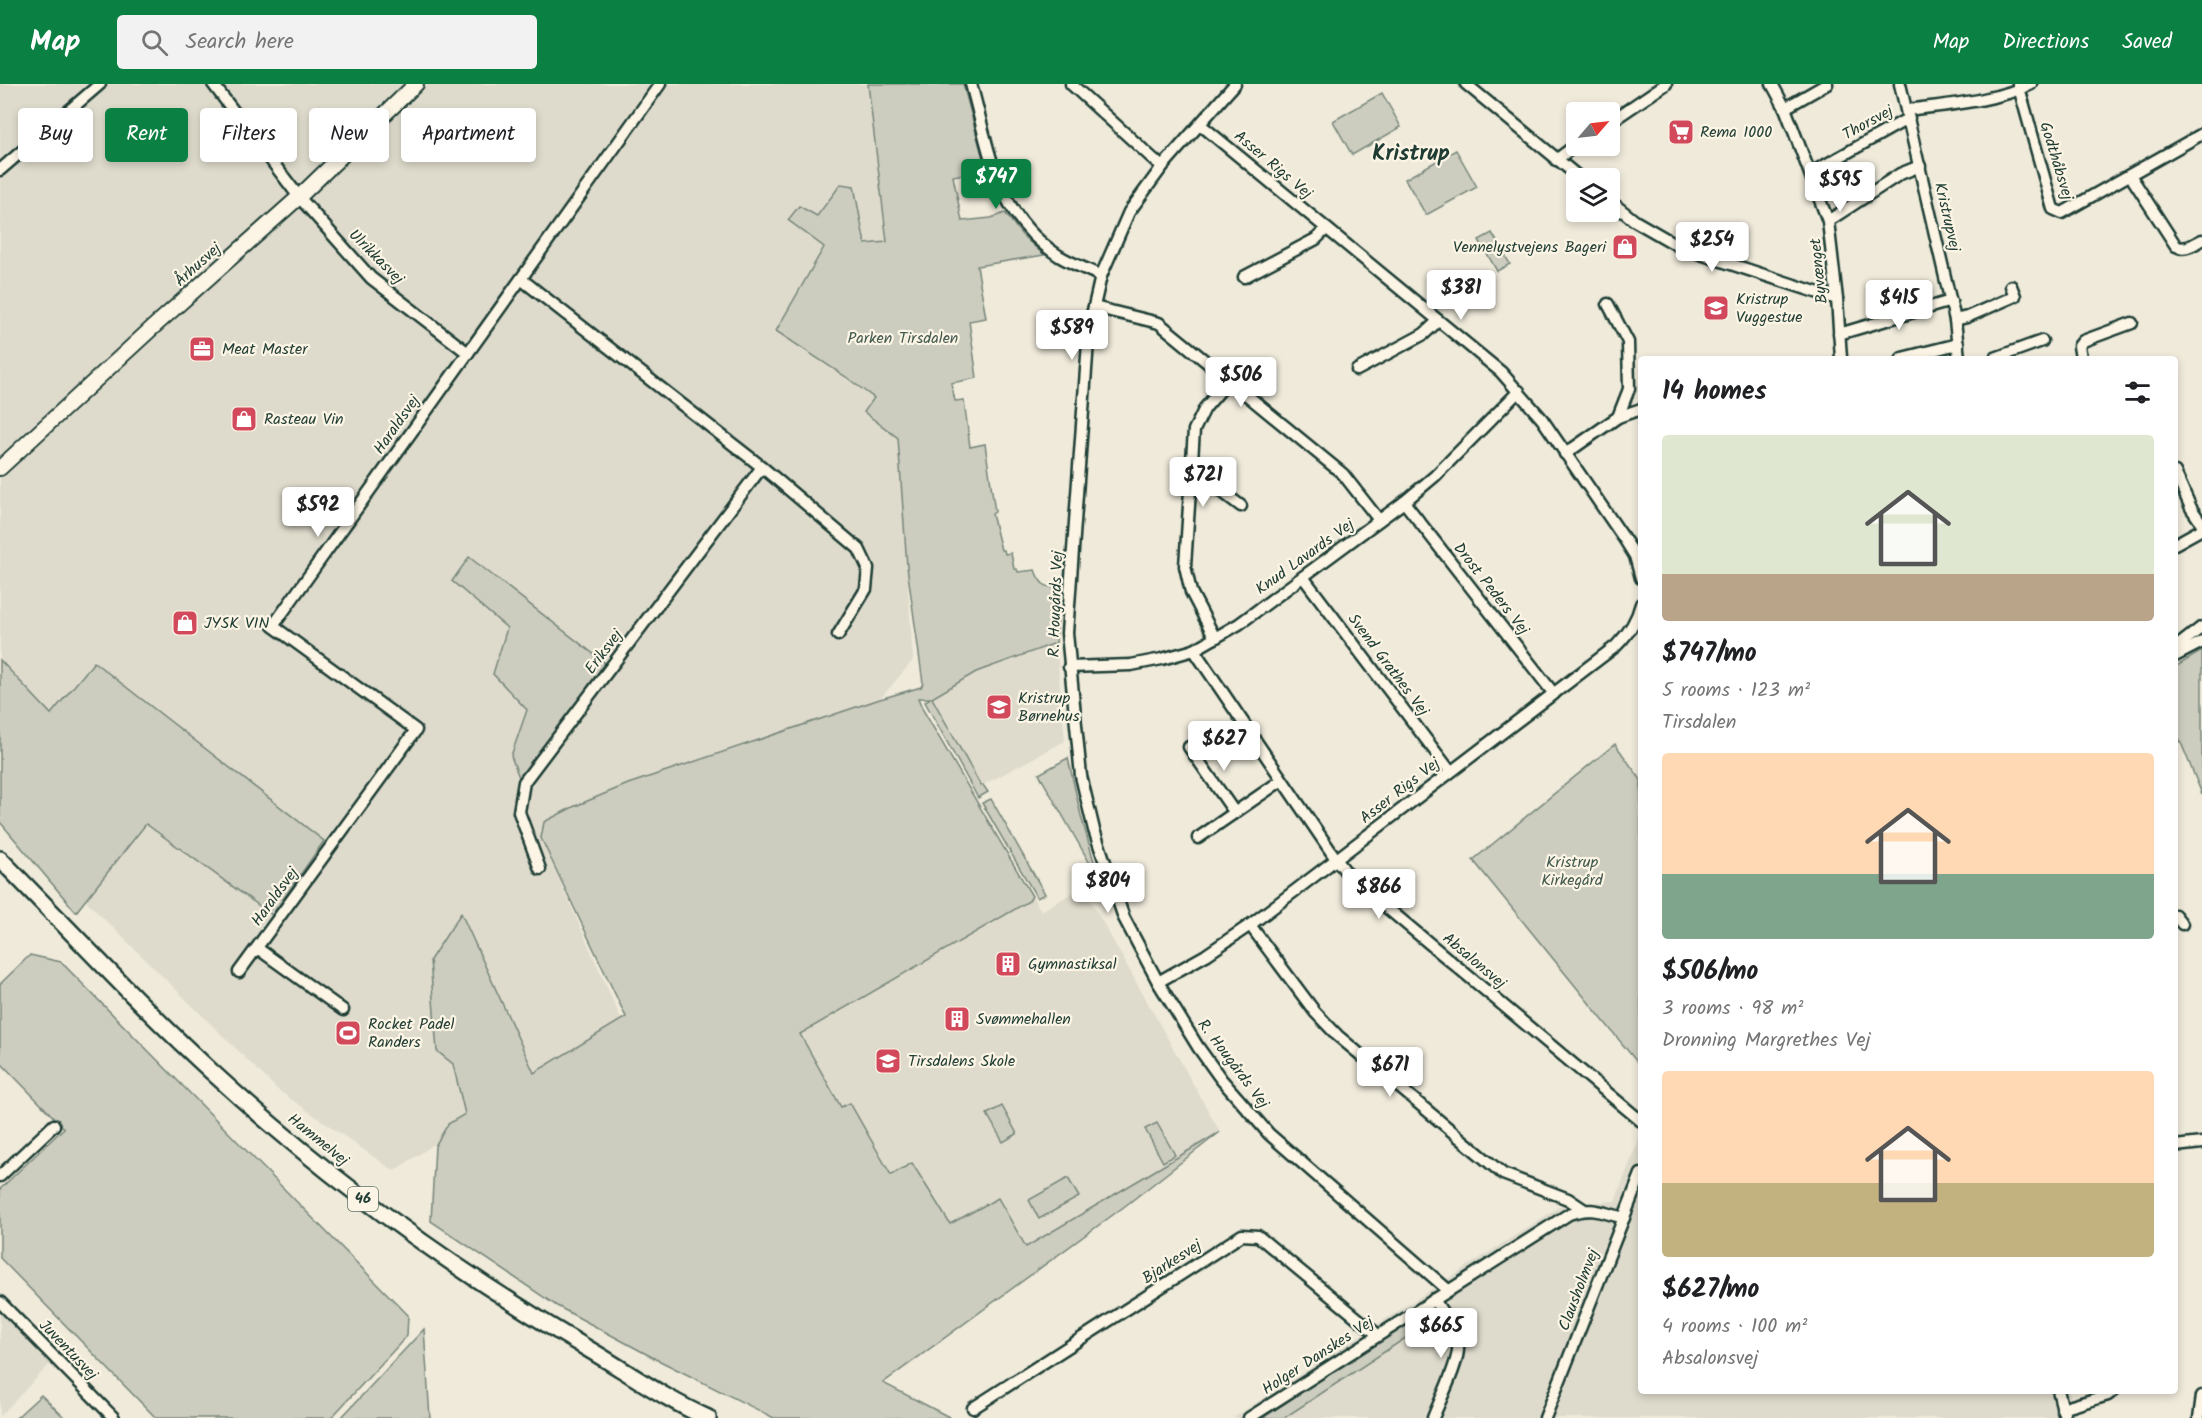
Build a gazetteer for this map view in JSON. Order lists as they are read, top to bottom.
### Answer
{
  "streets": {
    "highway": ["Hammelvej", "46"],
    "main road": ["Århusvej"],
    "street": [
      "Thorsvej",
      "Godthåbsvej",
      "Asser Rigs Vej",
      "Kristrupvej",
      "Ulrikkasvej",
      "Byvænget",
      "Haraldsvej",
      "Knud Lavards Vej",
      "Drost Peders Vej",
      "R. Hougårds Vej",
      "Eriksvej",
      "Svend Grathes Vej",
      "Absalonsvej",
      "Bjarkesvej",
      "Clausholmvej",
      "Juventusvej",
      "Holger Danskes Vej"
    ]
  },
  "crossings": [
    ["Thorsvej", "Kristrupvej"],
    ["Thorsvej", "Byvænget"],
    ["Asser Rigs Vej", "Knud Lavards Vej"],
    ["Asser Rigs Vej", "Drost Peders Vej"],
    ["Asser Rigs Vej", "R. Hougårds Vej"],
    ["Asser Rigs Vej", "Svend Grathes Vej"],
    ["Asser Rigs Vej", "Absalonsvej"],
    ["Ulrikkasvej", "Århusvej"],
    ["Ulrikkasvej", "Haraldsvej"],
    ["Knud Lavards Vej", "Drost Peders Vej"],
    ["Knud Lavards Vej", "R. Hougårds Vej"],
    ["Knud Lavards Vej", "Svend Grathes Vej"],
    ["Knud Lavards Vej", "Absalonsvej"],
    ["R. Hougårds Vej", "Holger Danskes Vej"],
    ["Bjarkesvej", "Holger Danskes Vej"]
  ],
  "districts": ["Kristrup"],
  "parks": ["Parken Tirsdalen", "Kristrup Kirkegård"],
  "places": {
    "supermarket": ["Rema 1000"],
    "shop": ["Vennelystvejens Bageri", "Rasteau Vin", "JYSK VIN"],
    "school or university": ["Kristrup Vuggestue", "Kristrup Børnehus", "Tirsdalens Skole"],
    "office": ["Meat Master"],
    "building": ["Gymnastiksal", "Svømmehallen"],
    "sports": ["Rocket Padel Randers"]
  },
  "north": "top right",
  "page": {
    "header": "Map",
    "search": "Search here",
    "nav": ["Map", "Directions", "Saved"],
    "chip": [
      "Buy",
      "Rent",
      "Filters",
      "New",
      "Apartment"
    ],
    "price": [
      "$747",
      "$595",
      "$254",
      "$381",
      "$415",
      "$589",
      "$506",
      "$721",
      "$592",
      "$627",
      "$804",
      "$866",
      "$671",
      "$665"
    ],
    "heading": "14 homes",
    "list": [
      {
        "name": "$747/mo",
        "note": "5 rooms · 123 m² · Tirsdalen"
      },
      {
        "name": "$506/mo",
        "note": "3 rooms · 98 m² · Dronning Margrethes Vej"
      },
      {
        "name": "$627/mo",
        "note": "4 rooms · 100 m² · Absalonsvej"
      }
    ]
  }
}
